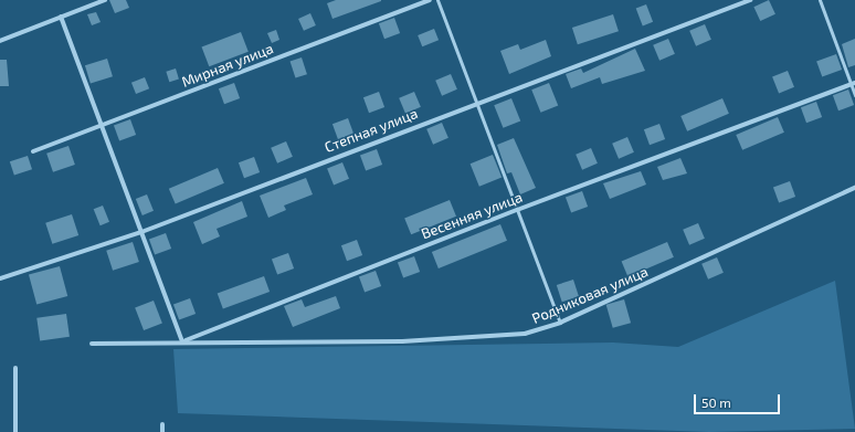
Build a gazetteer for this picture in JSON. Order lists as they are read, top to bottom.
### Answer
{
  "streets": {
    "street": [
      "Мирная улица",
      "Степная улица",
      "Весенняя улица",
      "Родниковая улица"
    ]
  },
  "crossings": [
    ["Весенняя улица", "Родниковая улица"]
  ],
  "scale_bar": "50 m"
}
